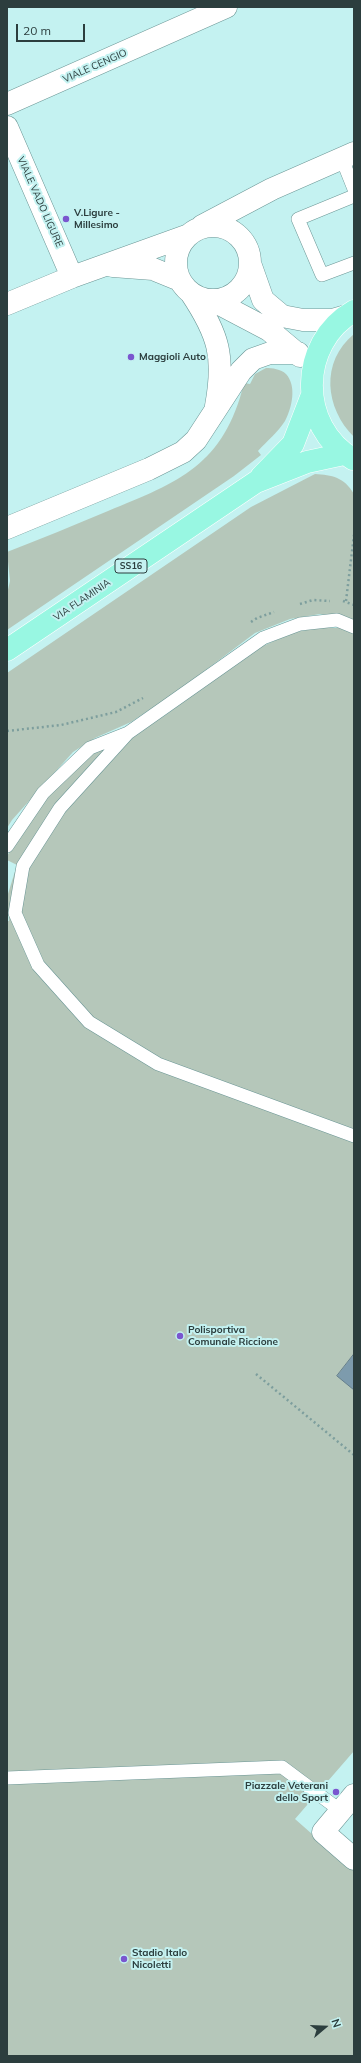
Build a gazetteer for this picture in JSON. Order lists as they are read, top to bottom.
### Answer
{
  "streets": {
    "main road": ["SS16", "VIA FLAMINIA"],
    "street": ["VIALE CENGIO", "VIALE VADO LIGURE"]
  },
  "crossings": [
    ["SS16", "VIA FLAMINIA"]
  ],
  "places": [
    "V.Ligure - Millesimo",
    "Maggioli Auto",
    "Polisportiva Comunale Riccione",
    "Piazzale Veterani dello Sport",
    "Stadio Italo Nicoletti"
  ],
  "scale_bar": "20 m",
  "north": "right"
}
